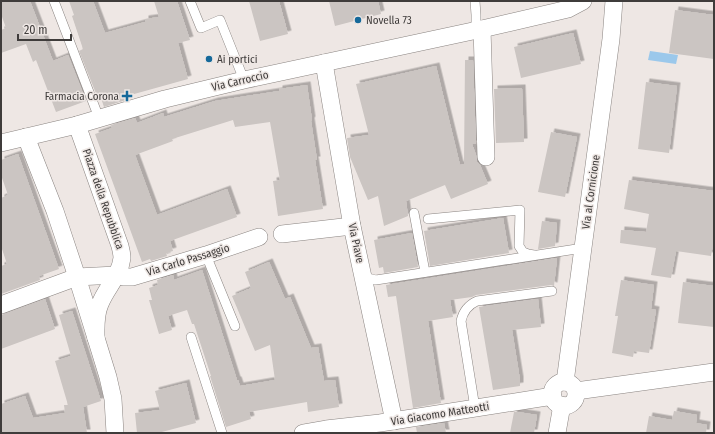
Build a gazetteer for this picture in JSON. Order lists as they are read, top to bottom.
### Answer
{
  "streets": {
    "street": [
      "Via Carroccio",
      "Via al Cornicione",
      "Piazza della Repubblica",
      "Via Piave",
      "Via Carlo Passaggio",
      "Via Giacomo Matteotti"
    ]
  },
  "crossings": [
    ["Via Carroccio", "Piazza della Repubblica"],
    ["Via Carroccio", "Via Piave"],
    ["Piazza della Repubblica", "Via Carlo Passaggio"],
    ["Via Piave", "Via Giacomo Matteotti"]
  ],
  "places": {
    "other": ["Novella 73", "Ai portici"],
    "health": ["Farmacia Corona"]
  },
  "scale_bar": "20 m"
}
